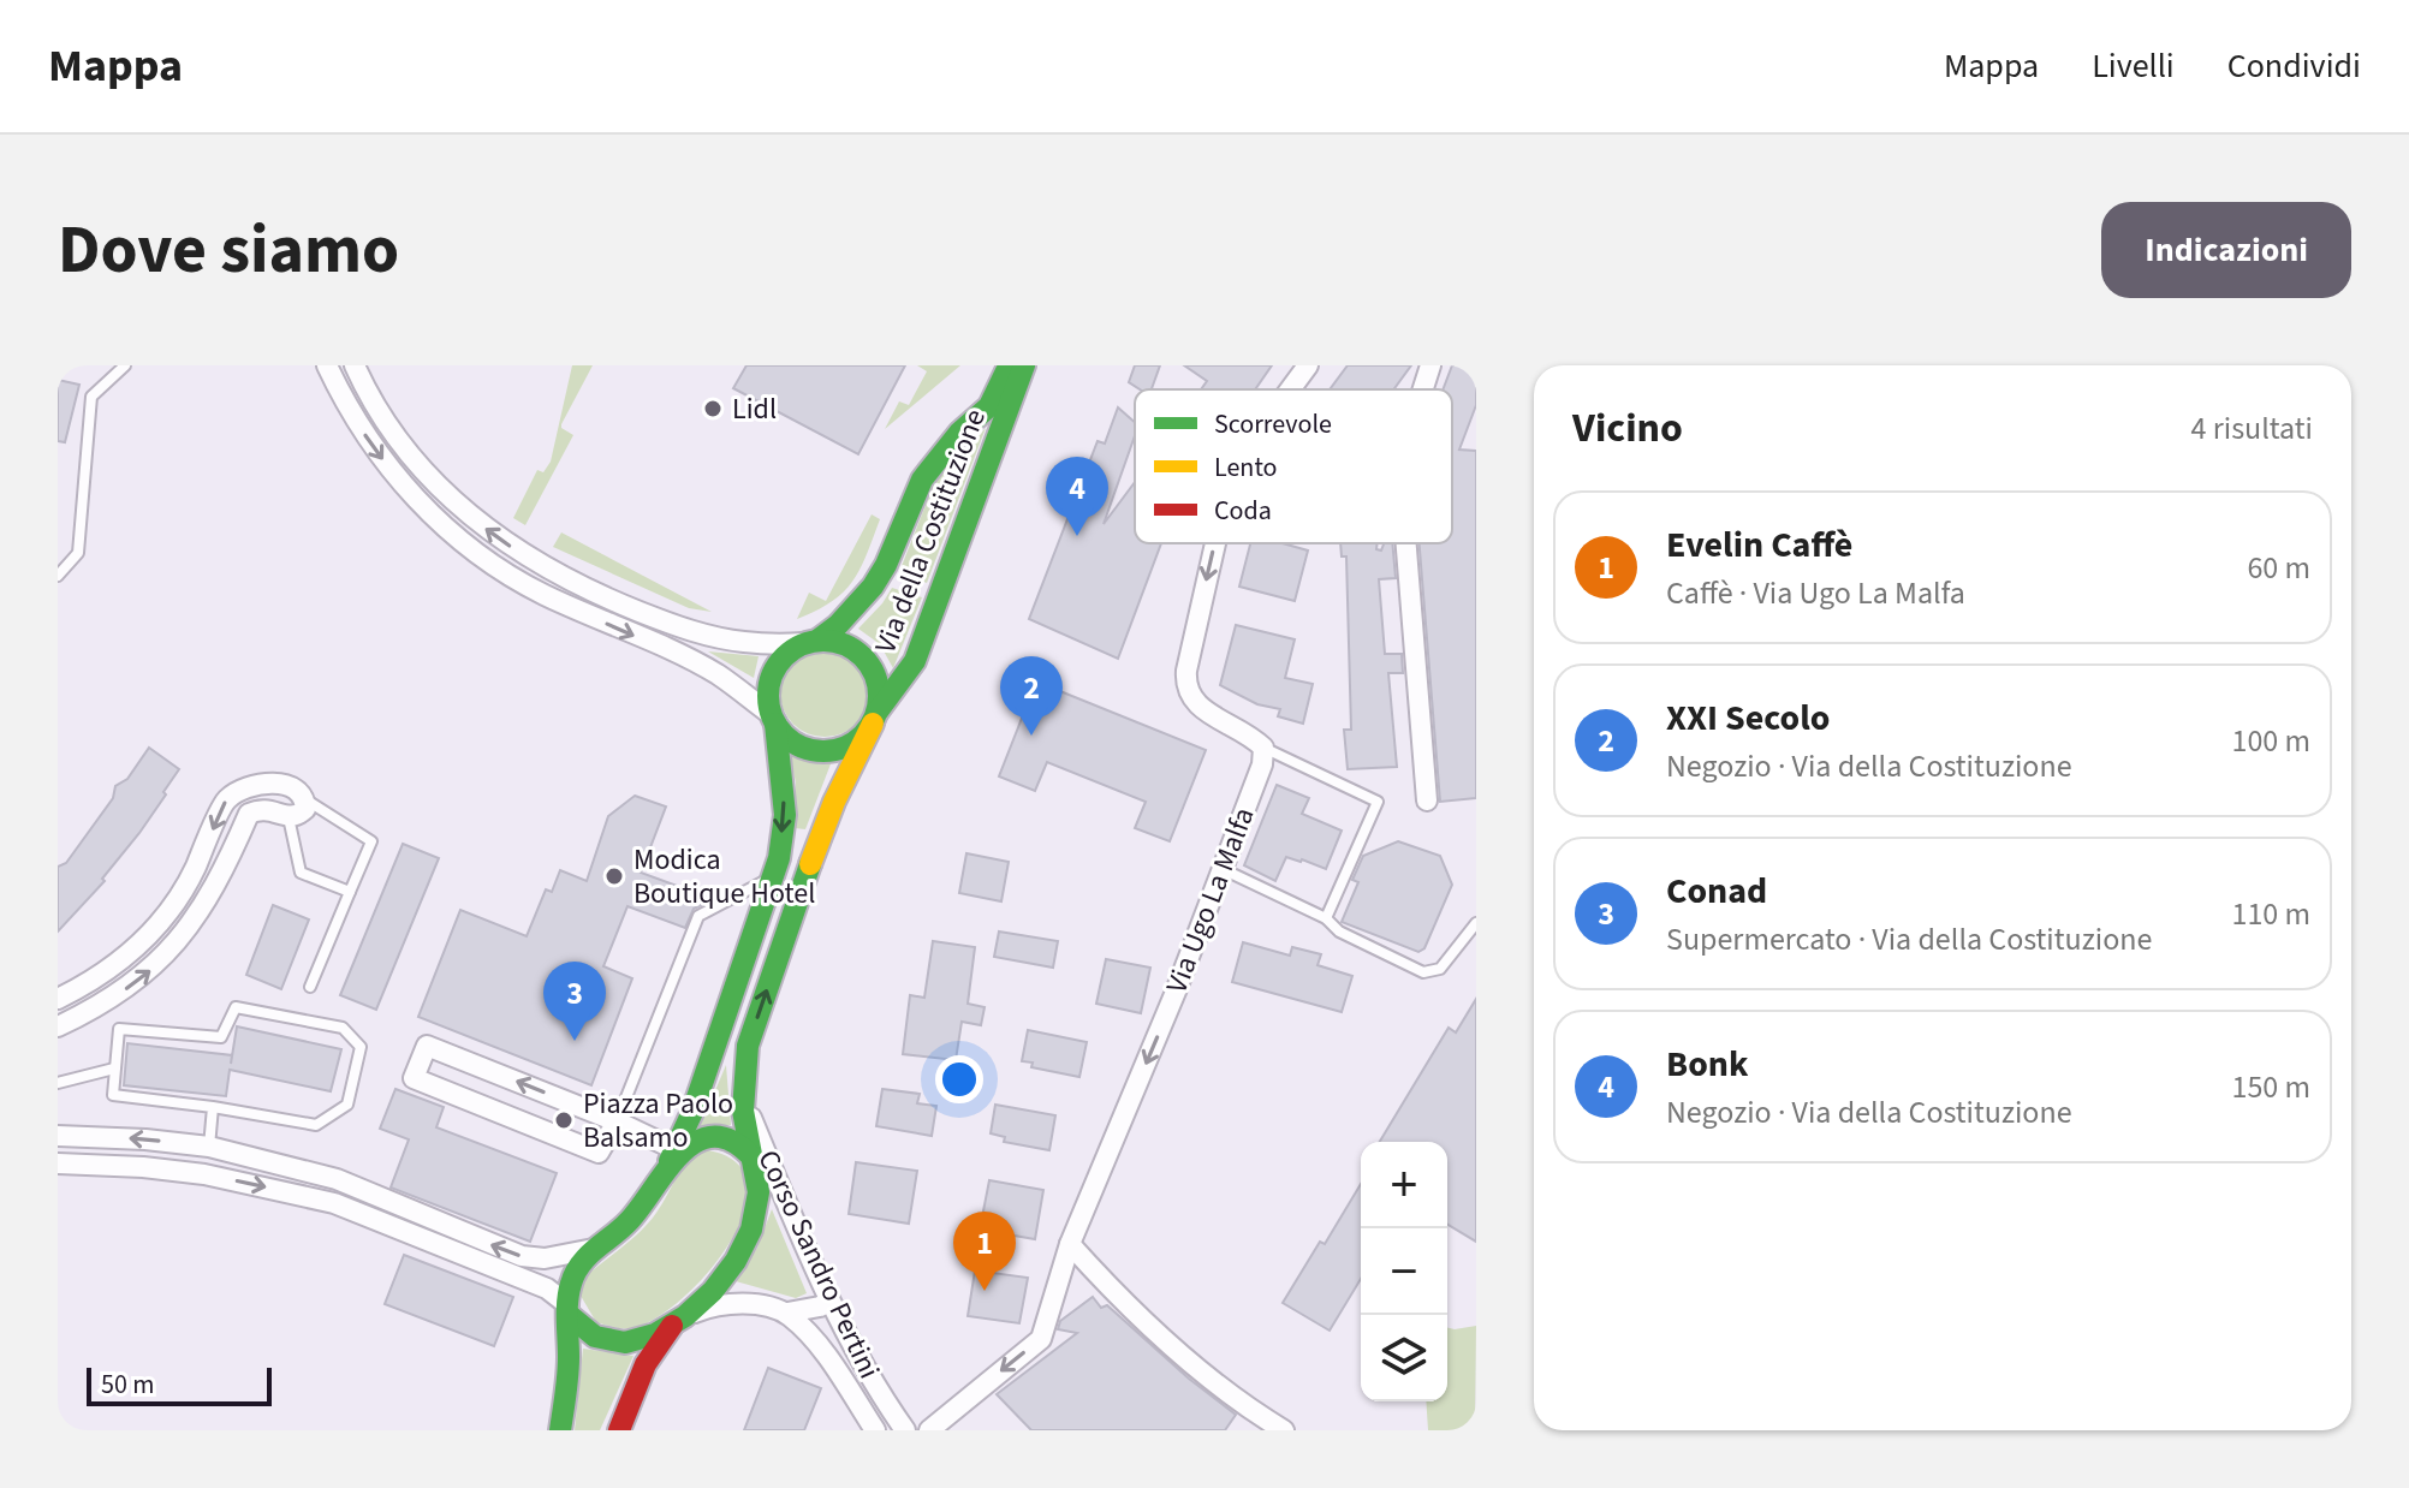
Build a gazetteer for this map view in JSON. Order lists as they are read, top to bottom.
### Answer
{
  "streets": {
    "main road": ["Via della Costituzione"],
    "street": ["Via Ugo La Malfa", "Corso Sandro Pertini"]
  },
  "crossings": [
    ["Via della Costituzione", "Corso Sandro Pertini"]
  ],
  "one_way": ["Via Ugo La Malfa"],
  "places": ["Lidl", "Modica Boutique Hotel", "Piazza Paolo Balsamo"],
  "legend": ["Scorrevole", "Lento", "Coda"],
  "scale_bar": "50 m",
  "page": {
    "header": "Mappa",
    "nav": ["Mappa", "Livelli", "Condividi"],
    "buttons": "Indicazioni",
    "title": "Dove siamo",
    "heading": ["Vicino", "4 risultati"],
    "pins": [
      "4",
      "2",
      "3",
      "1"
    ],
    "list": [
      {
        "mark": "1",
        "name": "Evelin Caffè",
        "note": "Caffè · Via Ugo La Malfa",
        "value": "60 m"
      },
      {
        "mark": "2",
        "name": "XXI Secolo",
        "note": "Negozio · Via della Costituzione",
        "value": "100 m"
      },
      {
        "mark": "3",
        "name": "Conad",
        "note": "Supermercato · Via della Costituzione",
        "value": "110 m"
      },
      {
        "mark": "4",
        "name": "Bonk",
        "note": "Negozio · Via della Costituzione",
        "value": "150 m"
      }
    ],
    "map_buttons": ["+", "−"],
    "scale": "50 m"
  }
}
